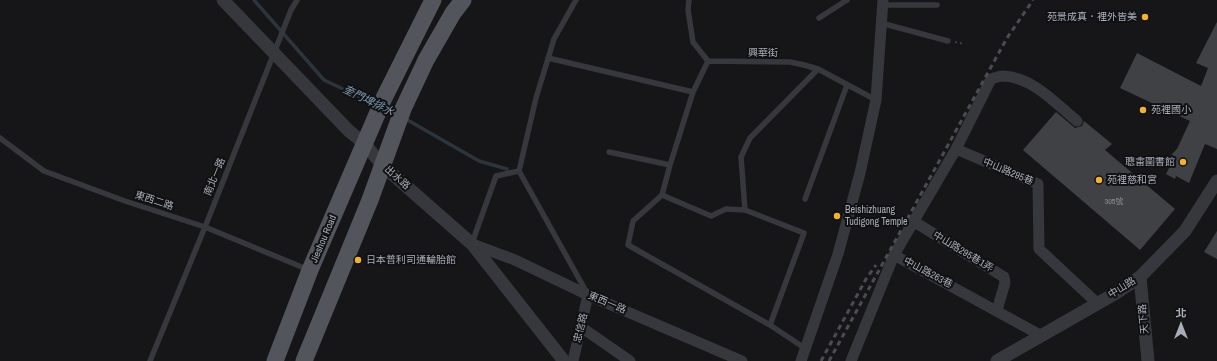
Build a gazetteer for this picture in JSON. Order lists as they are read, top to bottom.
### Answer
{
  "streets": {
    "main road": ["Jieshou Road"],
    "street": [
      "中山路295巷",
      "出水路",
      "中山路295巷1弄",
      "中山路263巷",
      "中山路",
      "東西一路",
      "天下路",
      "忠信路"
    ],
    "lane": ["興華街", "南北一路", "東西二路"]
  },
  "crossings": [
    ["中山路295巷", "中山路"],
    ["南北一路", "出水路"],
    ["南北一路", "東西二路"],
    ["出水路", "Jieshou Road"],
    ["出水路", "東西一路"],
    ["東西二路", "Jieshou Road"],
    ["中山路295巷1弄", "中山路263巷"],
    ["中山路263巷", "中山路"],
    ["中山路", "天下路"],
    ["東西一路", "忠信路"]
  ],
  "water": ["奎門埤排水"],
  "places": [
    "苑景成真．裡外皆美",
    "苑裡國小",
    "聰畬圖書館",
    "苑裡慈和宮",
    "Beishizhuang Tudigong Temple",
    "日本普利司通輪胎館"
  ],
  "house_numbers": ["305號"],
  "north": "top"
}
